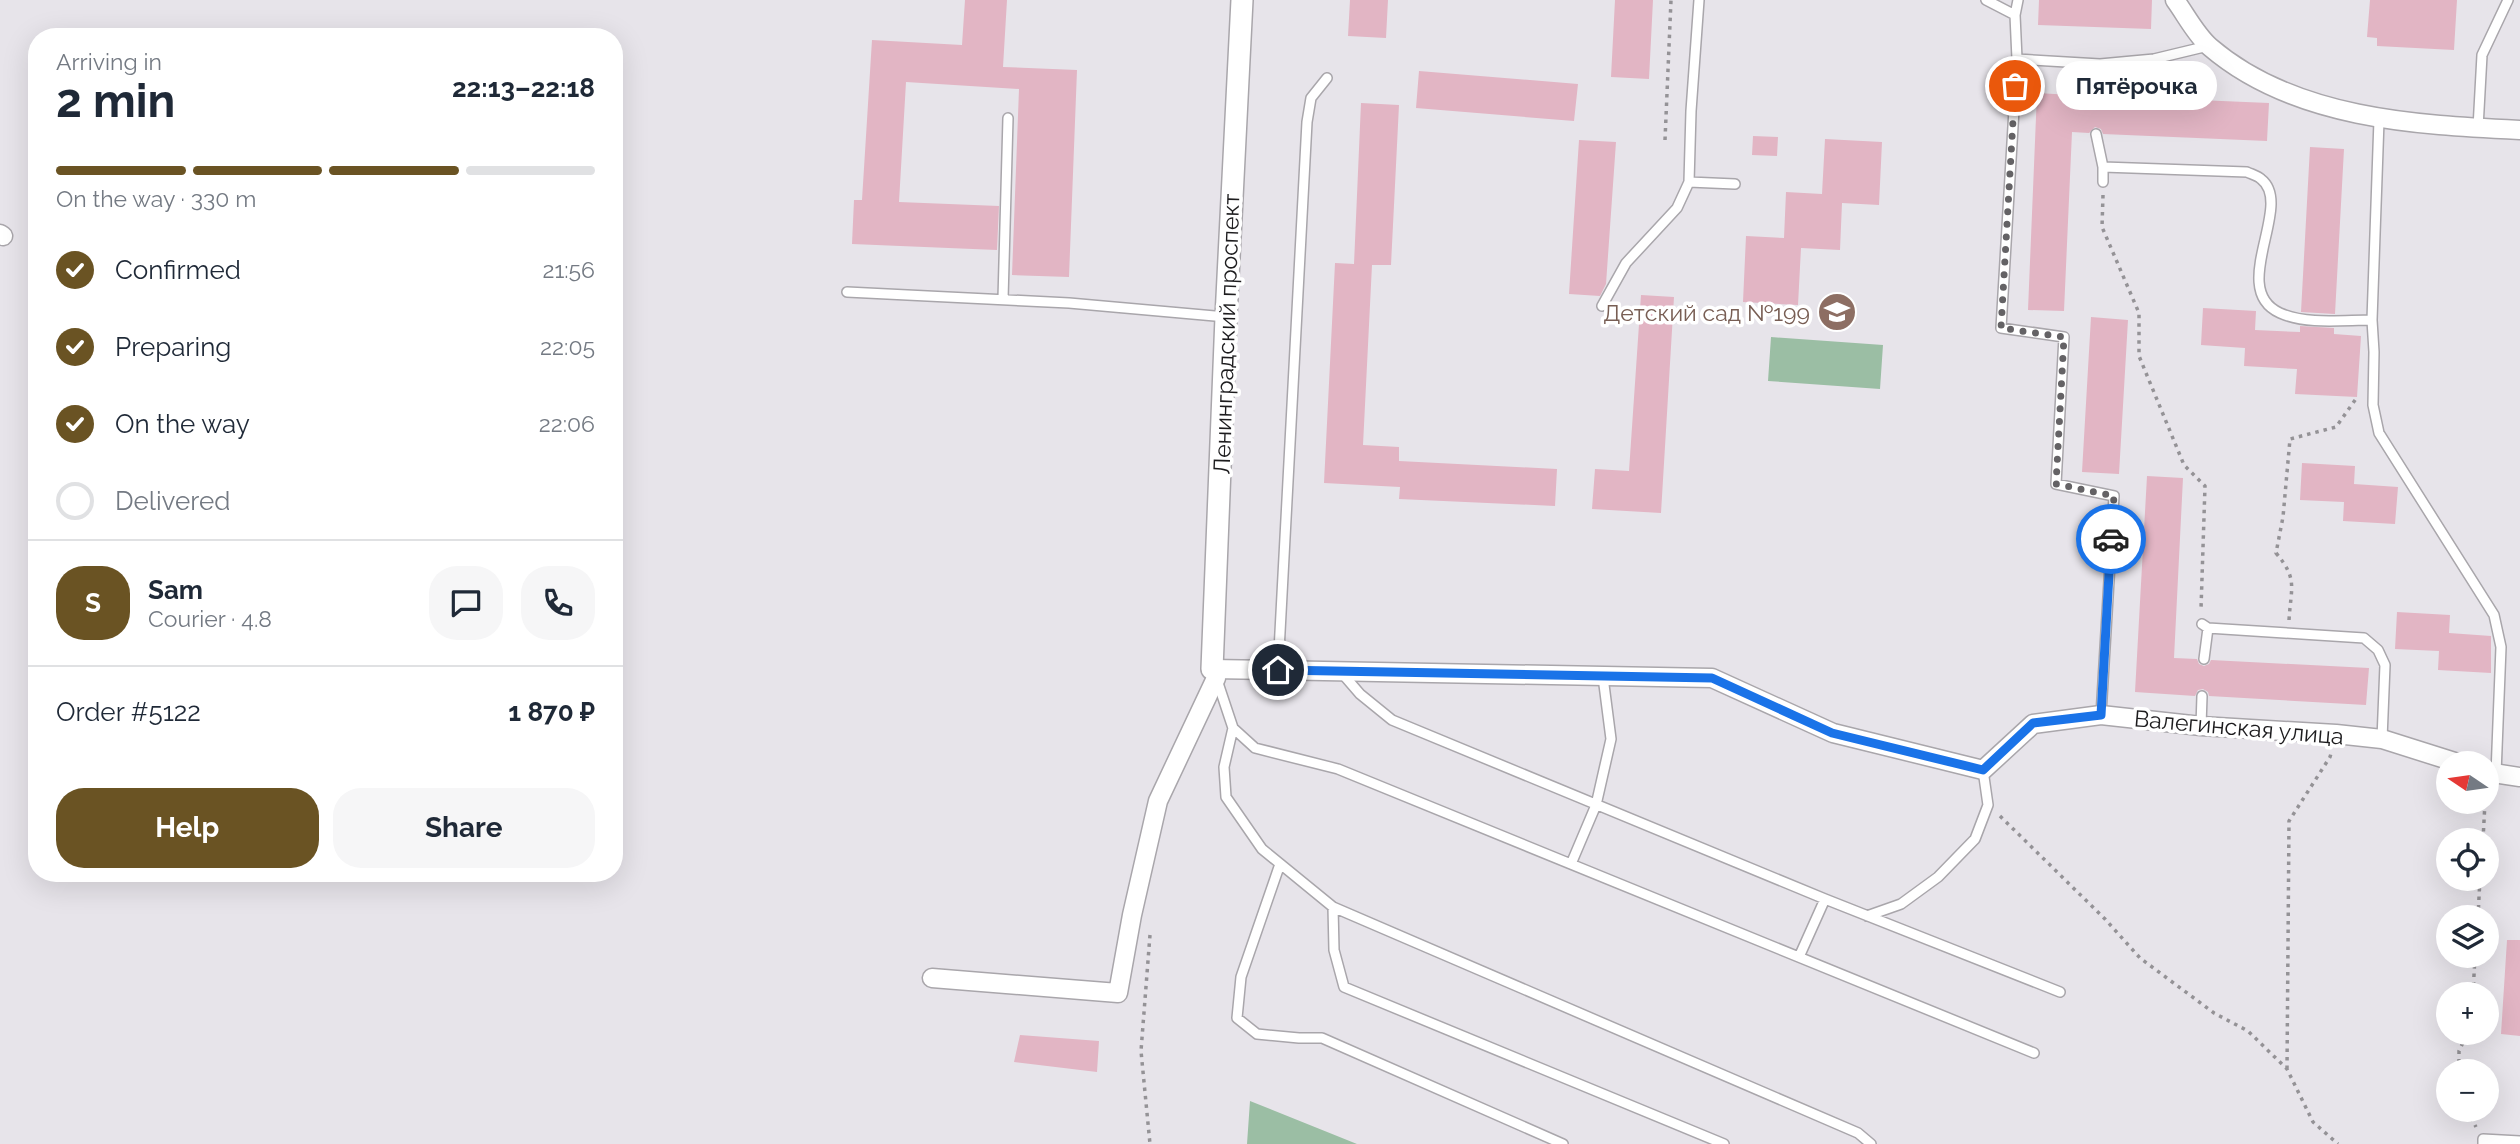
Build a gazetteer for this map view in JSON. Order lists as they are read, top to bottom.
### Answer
{
  "streets": {
    "street": ["Ленинградский проспект", "Валегинская улица"]
  },
  "places": {
    "other": ["Пятёрочка"],
    "school or university": ["Детский сад №199"]
  },
  "north": "left",
  "page": {
    "heading": ["2 min", "Arriving in", "22:13–22:18"],
    "panel": [
      "Sam",
      "Courier · 4.8",
      "Order #5122",
      "1 870 ₽"
    ],
    "bubble": "Пятёрочка",
    "bar": "On the way · 330 m",
    "list": [
      ["Confirmed", "21:56"],
      ["Preparing", "22:05"],
      ["On the way", "22:06"],
      "Delivered"
    ],
    "round": "S",
    "map_buttons": ["+", "−"],
    "buttons": ["Help", "Share"]
  }
}
